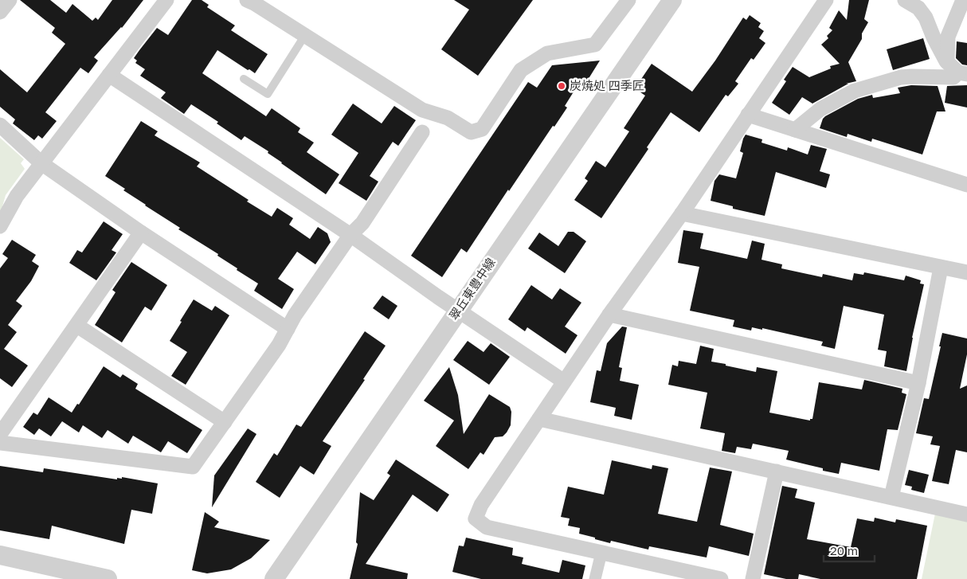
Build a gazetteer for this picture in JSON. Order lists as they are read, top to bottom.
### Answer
{
  "streets": {
    "street": ["翠丘東豊中線"]
  },
  "places": ["炭焼処 四季匠"],
  "scale_bar": "20 m"
}
